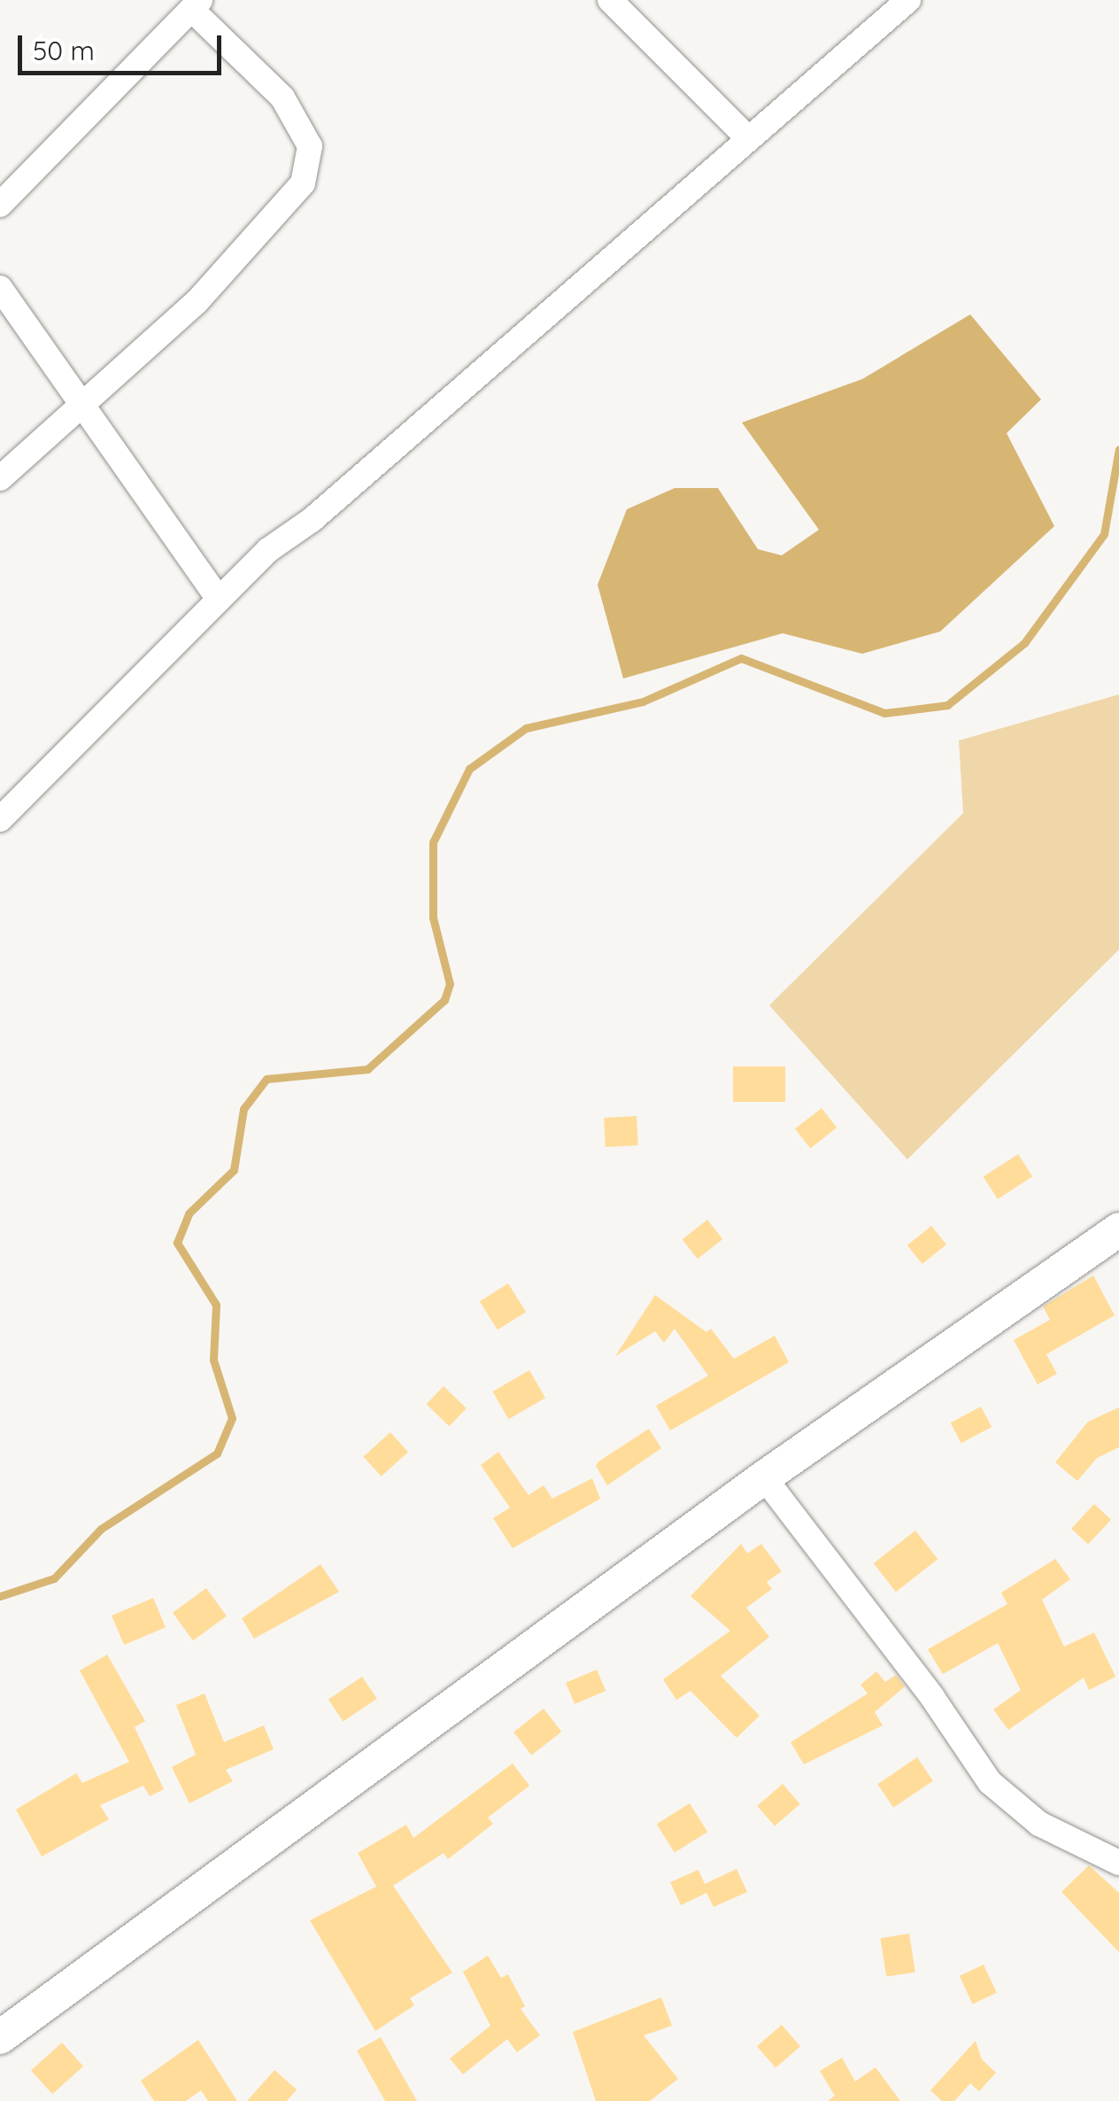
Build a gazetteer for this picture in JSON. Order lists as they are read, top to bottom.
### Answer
{
  "scale_bar": "50 m"
}
